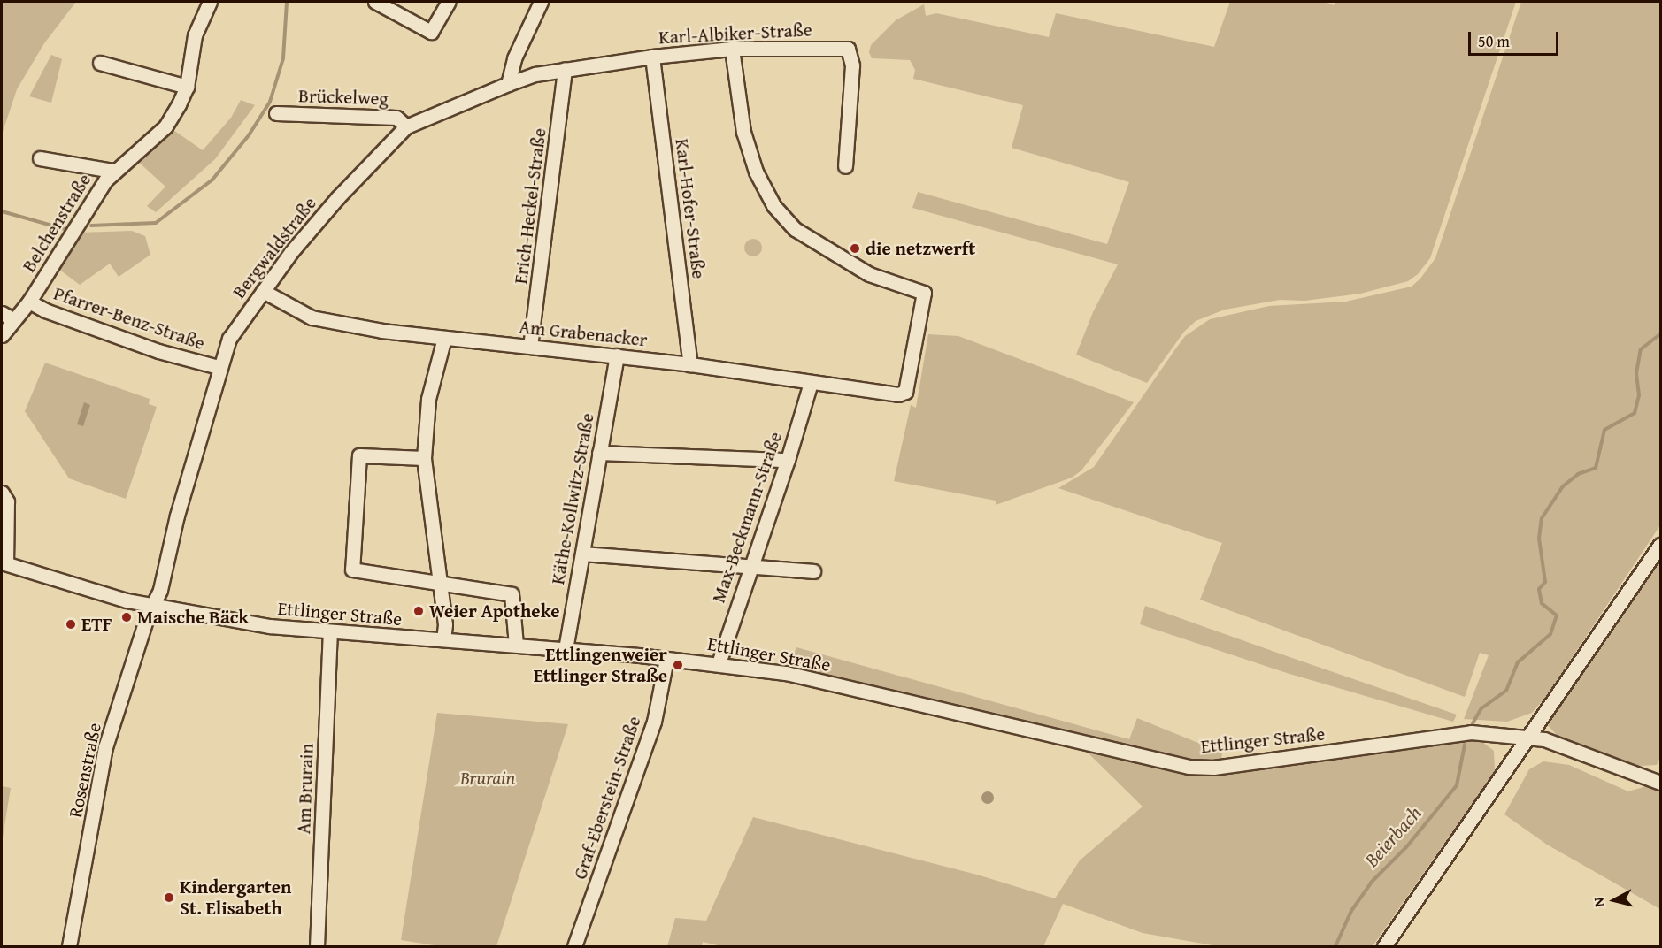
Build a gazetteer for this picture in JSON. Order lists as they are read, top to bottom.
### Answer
{
  "streets": {
    "street": [
      "Karl-Albiker-Straße",
      "Brückelweg",
      "Erich-Heckel-Straße",
      "Karl-Hofer-Straße",
      "Belchenstraße",
      "Bergwaldstraße",
      "Pfarrer-Benz-Straße",
      "Am Grabenacker",
      "Käthe-Kollwitz-Straße",
      "Max-Beckmann-Straße",
      "Ettlinger Straße",
      "Rosenstraße",
      "Am Brurain",
      "Graf-Eberstein-Straße"
    ]
  },
  "crossings": [
    ["Karl-Albiker-Straße", "Erich-Heckel-Straße"],
    ["Karl-Albiker-Straße", "Karl-Hofer-Straße"],
    ["Karl-Albiker-Straße", "Bergwaldstraße"],
    ["Karl-Albiker-Straße", "Am Grabenacker"],
    ["Brückelweg", "Bergwaldstraße"],
    ["Erich-Heckel-Straße", "Am Grabenacker"],
    ["Karl-Hofer-Straße", "Am Grabenacker"],
    ["Belchenstraße", "Pfarrer-Benz-Straße"],
    ["Bergwaldstraße", "Pfarrer-Benz-Straße"],
    ["Bergwaldstraße", "Am Grabenacker"],
    ["Bergwaldstraße", "Ettlinger Straße"],
    ["Bergwaldstraße", "Rosenstraße"],
    ["Am Grabenacker", "Käthe-Kollwitz-Straße"],
    ["Am Grabenacker", "Max-Beckmann-Straße"],
    ["Käthe-Kollwitz-Straße", "Ettlinger Straße"],
    ["Max-Beckmann-Straße", "Ettlinger Straße"],
    ["Ettlinger Straße", "Rosenstraße"],
    ["Ettlinger Straße", "Am Brurain"],
    ["Ettlinger Straße", "Graf-Eberstein-Straße"]
  ],
  "water": ["Beierbach"],
  "parks": ["Brurain"],
  "places": [
    "die netzwerft",
    "Weier Apotheke",
    "Maische Bäck",
    "ETF",
    "Ettlingenweier Ettlinger Straße",
    "Kindergarten St. Elisabeth"
  ],
  "scale_bar": "50 m",
  "north": "left"
}
